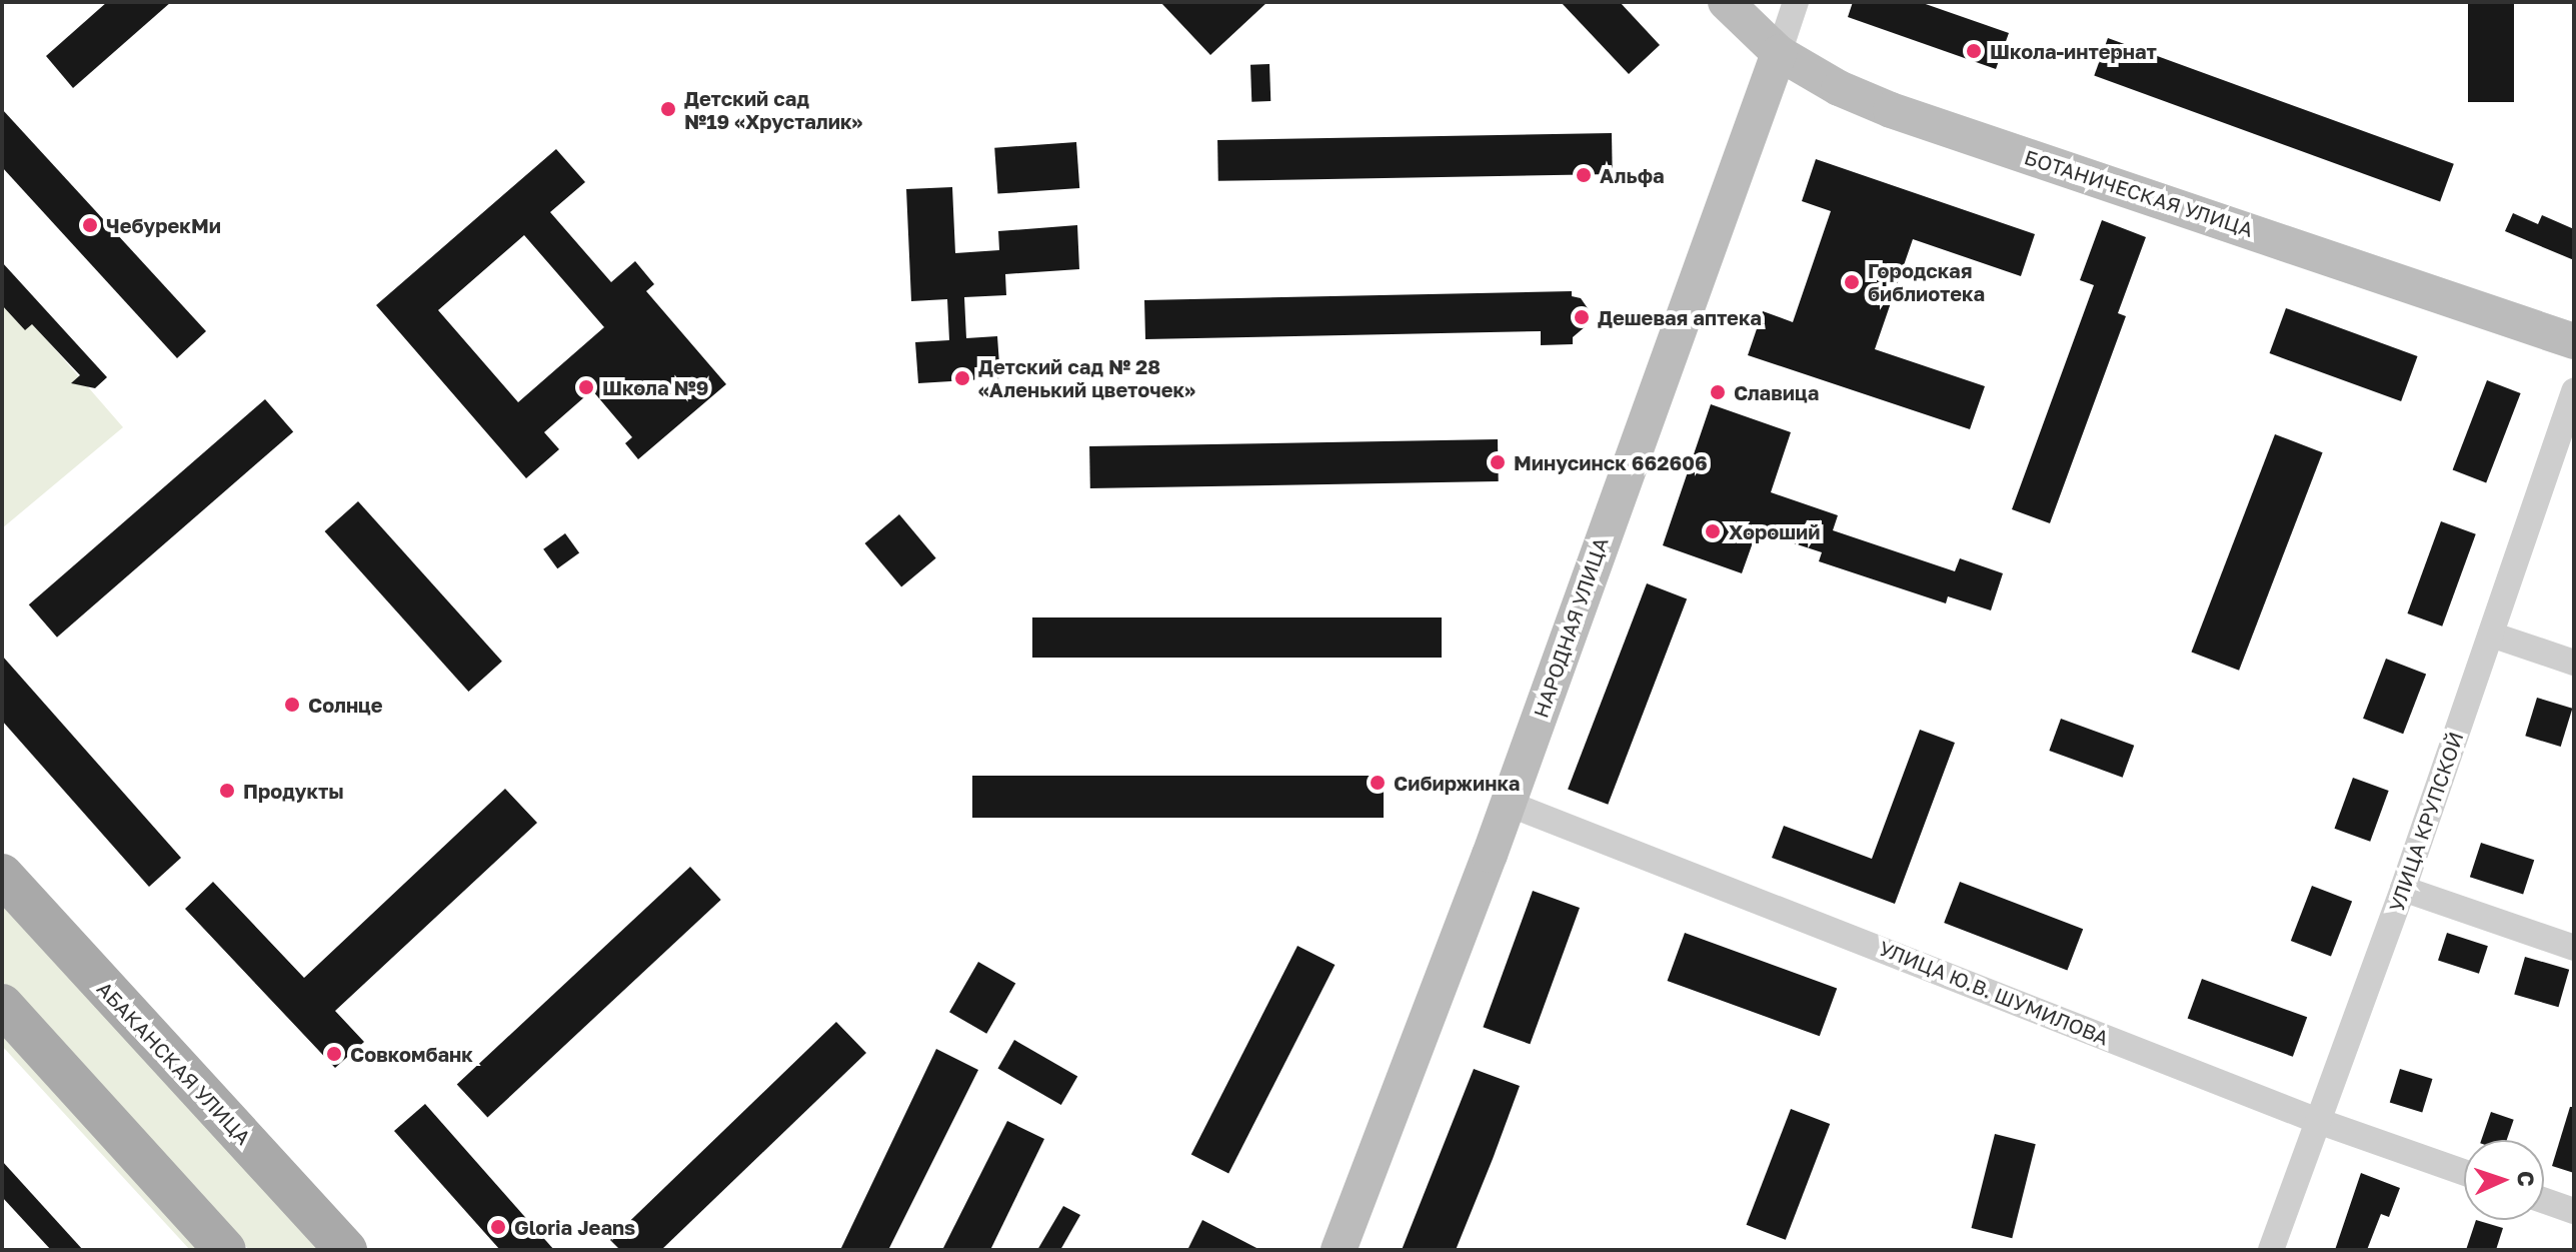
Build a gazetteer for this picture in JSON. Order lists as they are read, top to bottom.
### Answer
{
  "streets": {
    "main road": ["АБАКАНСКАЯ УЛИЦА"],
    "street": [
      "БОТАНИЧЕСКАЯ УЛИЦА",
      "НАРОДНАЯ УЛИЦА",
      "УЛИЦА КРУПСКОЙ",
      "УЛИЦА Ю.В. ШУМИЛОВА"
    ]
  },
  "crossings": [
    ["БОТАНИЧЕСКАЯ УЛИЦА", "НАРОДНАЯ УЛИЦА"],
    ["НАРОДНАЯ УЛИЦА", "УЛИЦА Ю.В. ШУМИЛОВА"],
    ["УЛИЦА КРУПСКОЙ", "УЛИЦА Ю.В. ШУМИЛОВА"]
  ],
  "places": [
    "Школа-интернат",
    "Детский сад №19 «Хрусталик»",
    "Альфа",
    "ЧебурекМи",
    "Городская библиотека",
    "Дешевая аптека",
    "Детский сад № 28 «Аленький цветочек»",
    "Школа №9",
    "Славица",
    "Минусинск 662606",
    "Хороший",
    "Солнце",
    "Сибиржинка",
    "Продукты",
    "Совкомбанк",
    "Gloria Jeans"
  ],
  "north": "right"
}
